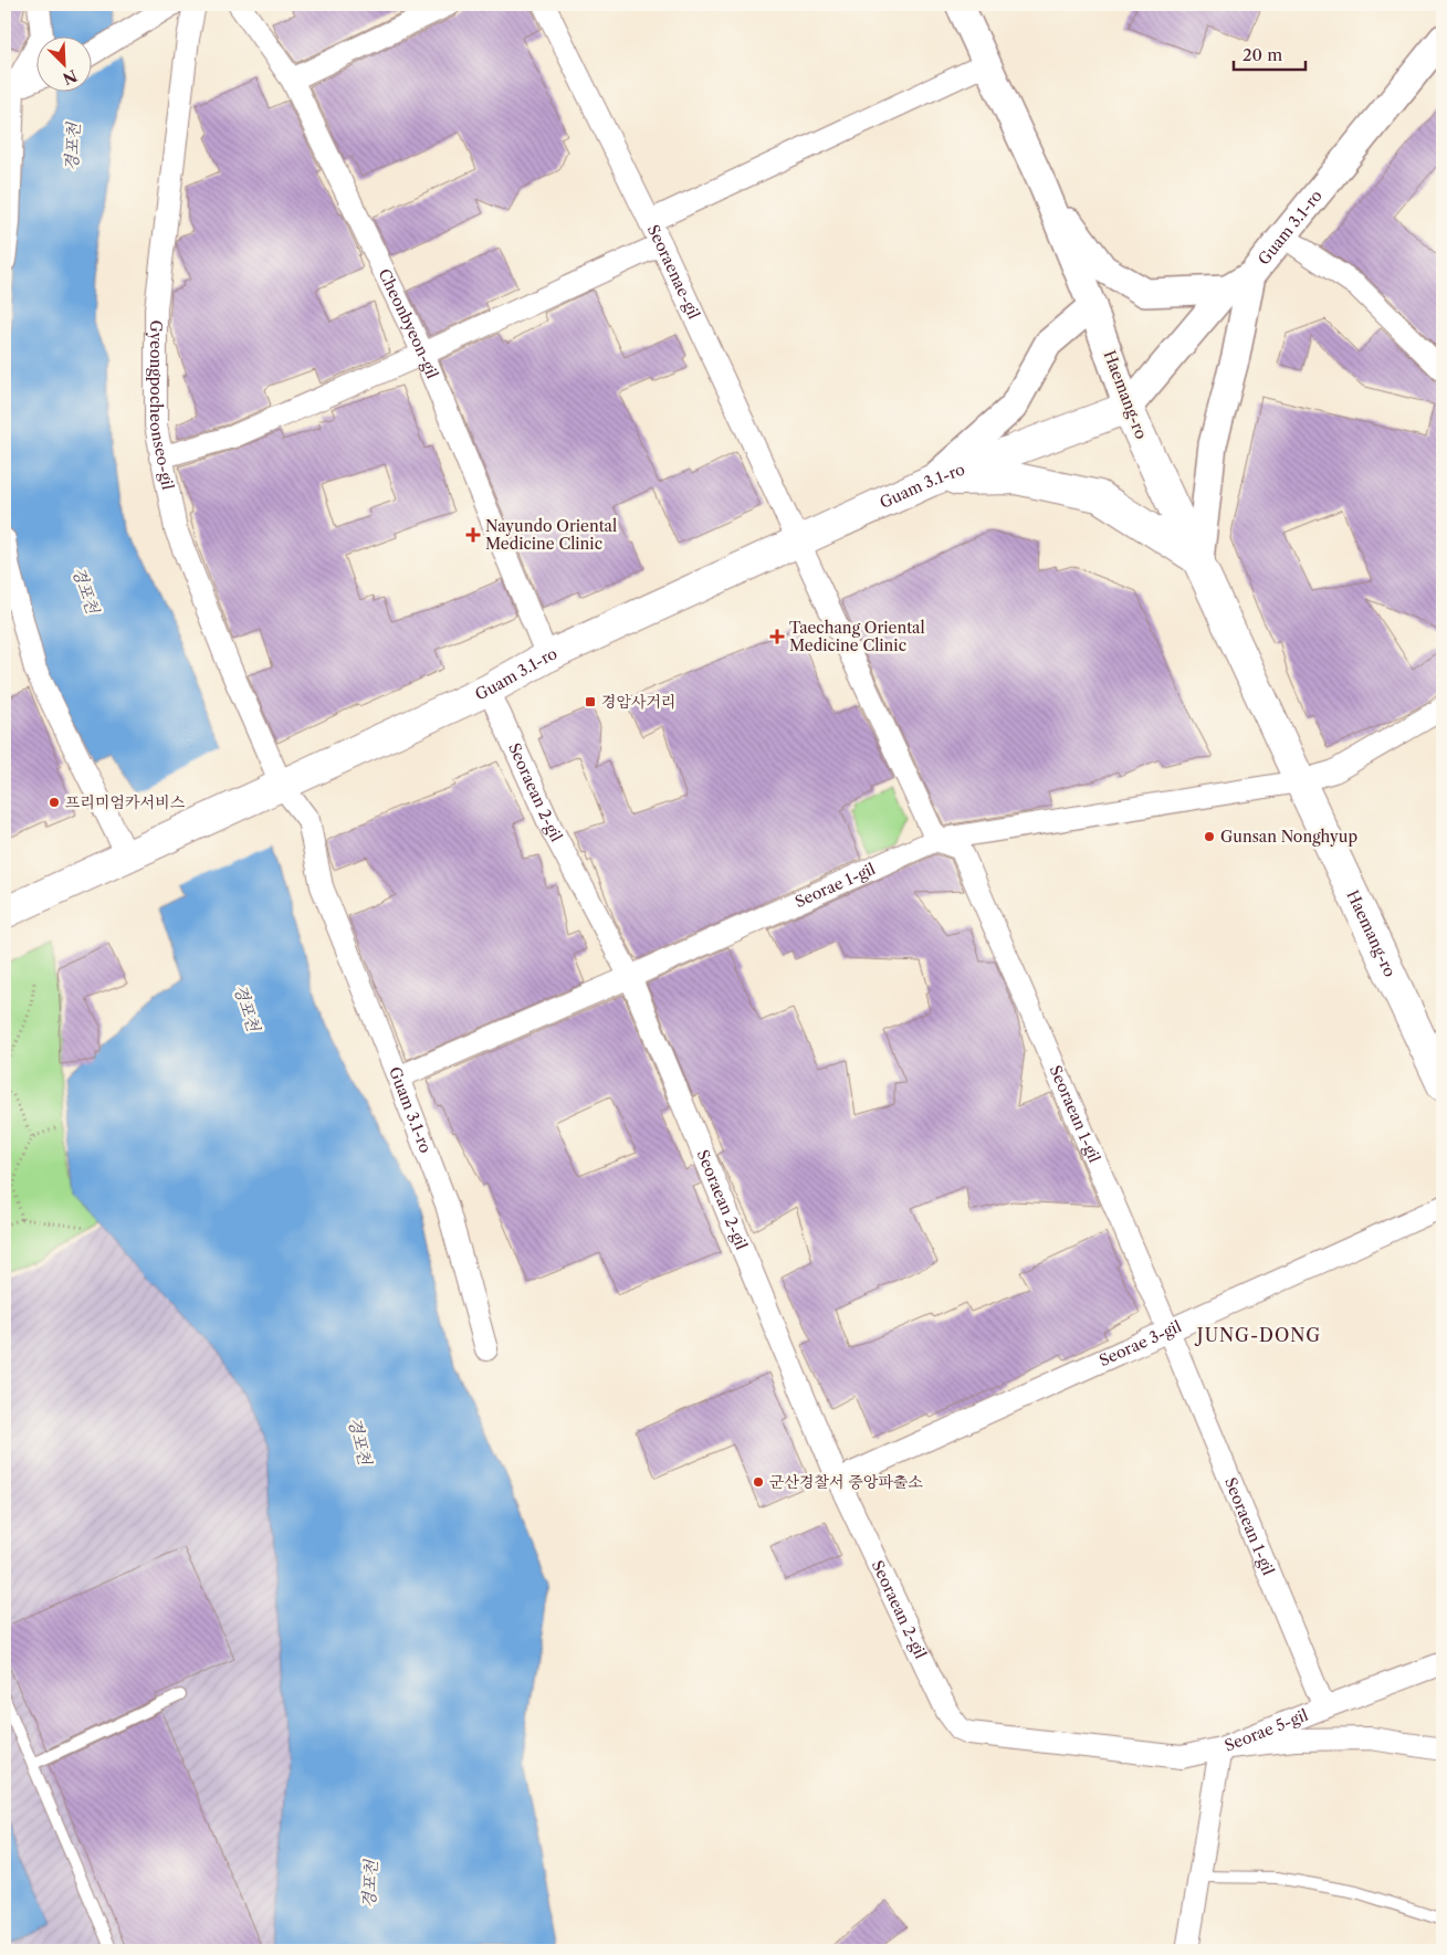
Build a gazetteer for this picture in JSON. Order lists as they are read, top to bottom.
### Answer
{
  "streets": {
    "main road": ["Guam 3.1-ro", "Haemang-ro"],
    "street": [
      "Seoraenae-gil",
      "Cheonbyeon-gil",
      "Gyeongpocheonseo-gil",
      "Seoraean 2-gil",
      "Seorae 1-gil",
      "Seoraean 1-gil",
      "Seorae 3-gil",
      "Seorae 5-gil"
    ]
  },
  "crossings": [
    ["Guam 3.1-ro", "Seoraenae-gil"],
    ["Guam 3.1-ro", "Cheonbyeon-gil"],
    ["Guam 3.1-ro", "Haemang-ro"],
    ["Guam 3.1-ro", "Gyeongpocheonseo-gil"],
    ["Guam 3.1-ro", "Seoraean 2-gil"],
    ["Guam 3.1-ro", "Seorae 1-gil"],
    ["Haemang-ro", "Seorae 1-gil"],
    ["Seoraean 2-gil", "Seorae 1-gil"],
    ["Seoraean 2-gil", "Seorae 3-gil"],
    ["Seoraean 2-gil", "Seorae 5-gil"],
    ["Seorae 1-gil", "Seoraean 1-gil"],
    ["Seoraean 1-gil", "Seorae 3-gil"],
    ["Seoraean 1-gil", "Seorae 5-gil"]
  ],
  "districts": ["JUNG-DONG"],
  "water": ["경포천"],
  "places": {
    "health": ["Nayundo Oriental Medicine Clinic", "Taechang Oriental Medicine Clinic"],
    "transit": ["경암사거리"],
    "other": ["프리미엄카서비스", "Gunsan Nonghyup", "군산경찰서 중앙파출소"]
  },
  "scale_bar": "20 m",
  "north": "bottom right"
}
